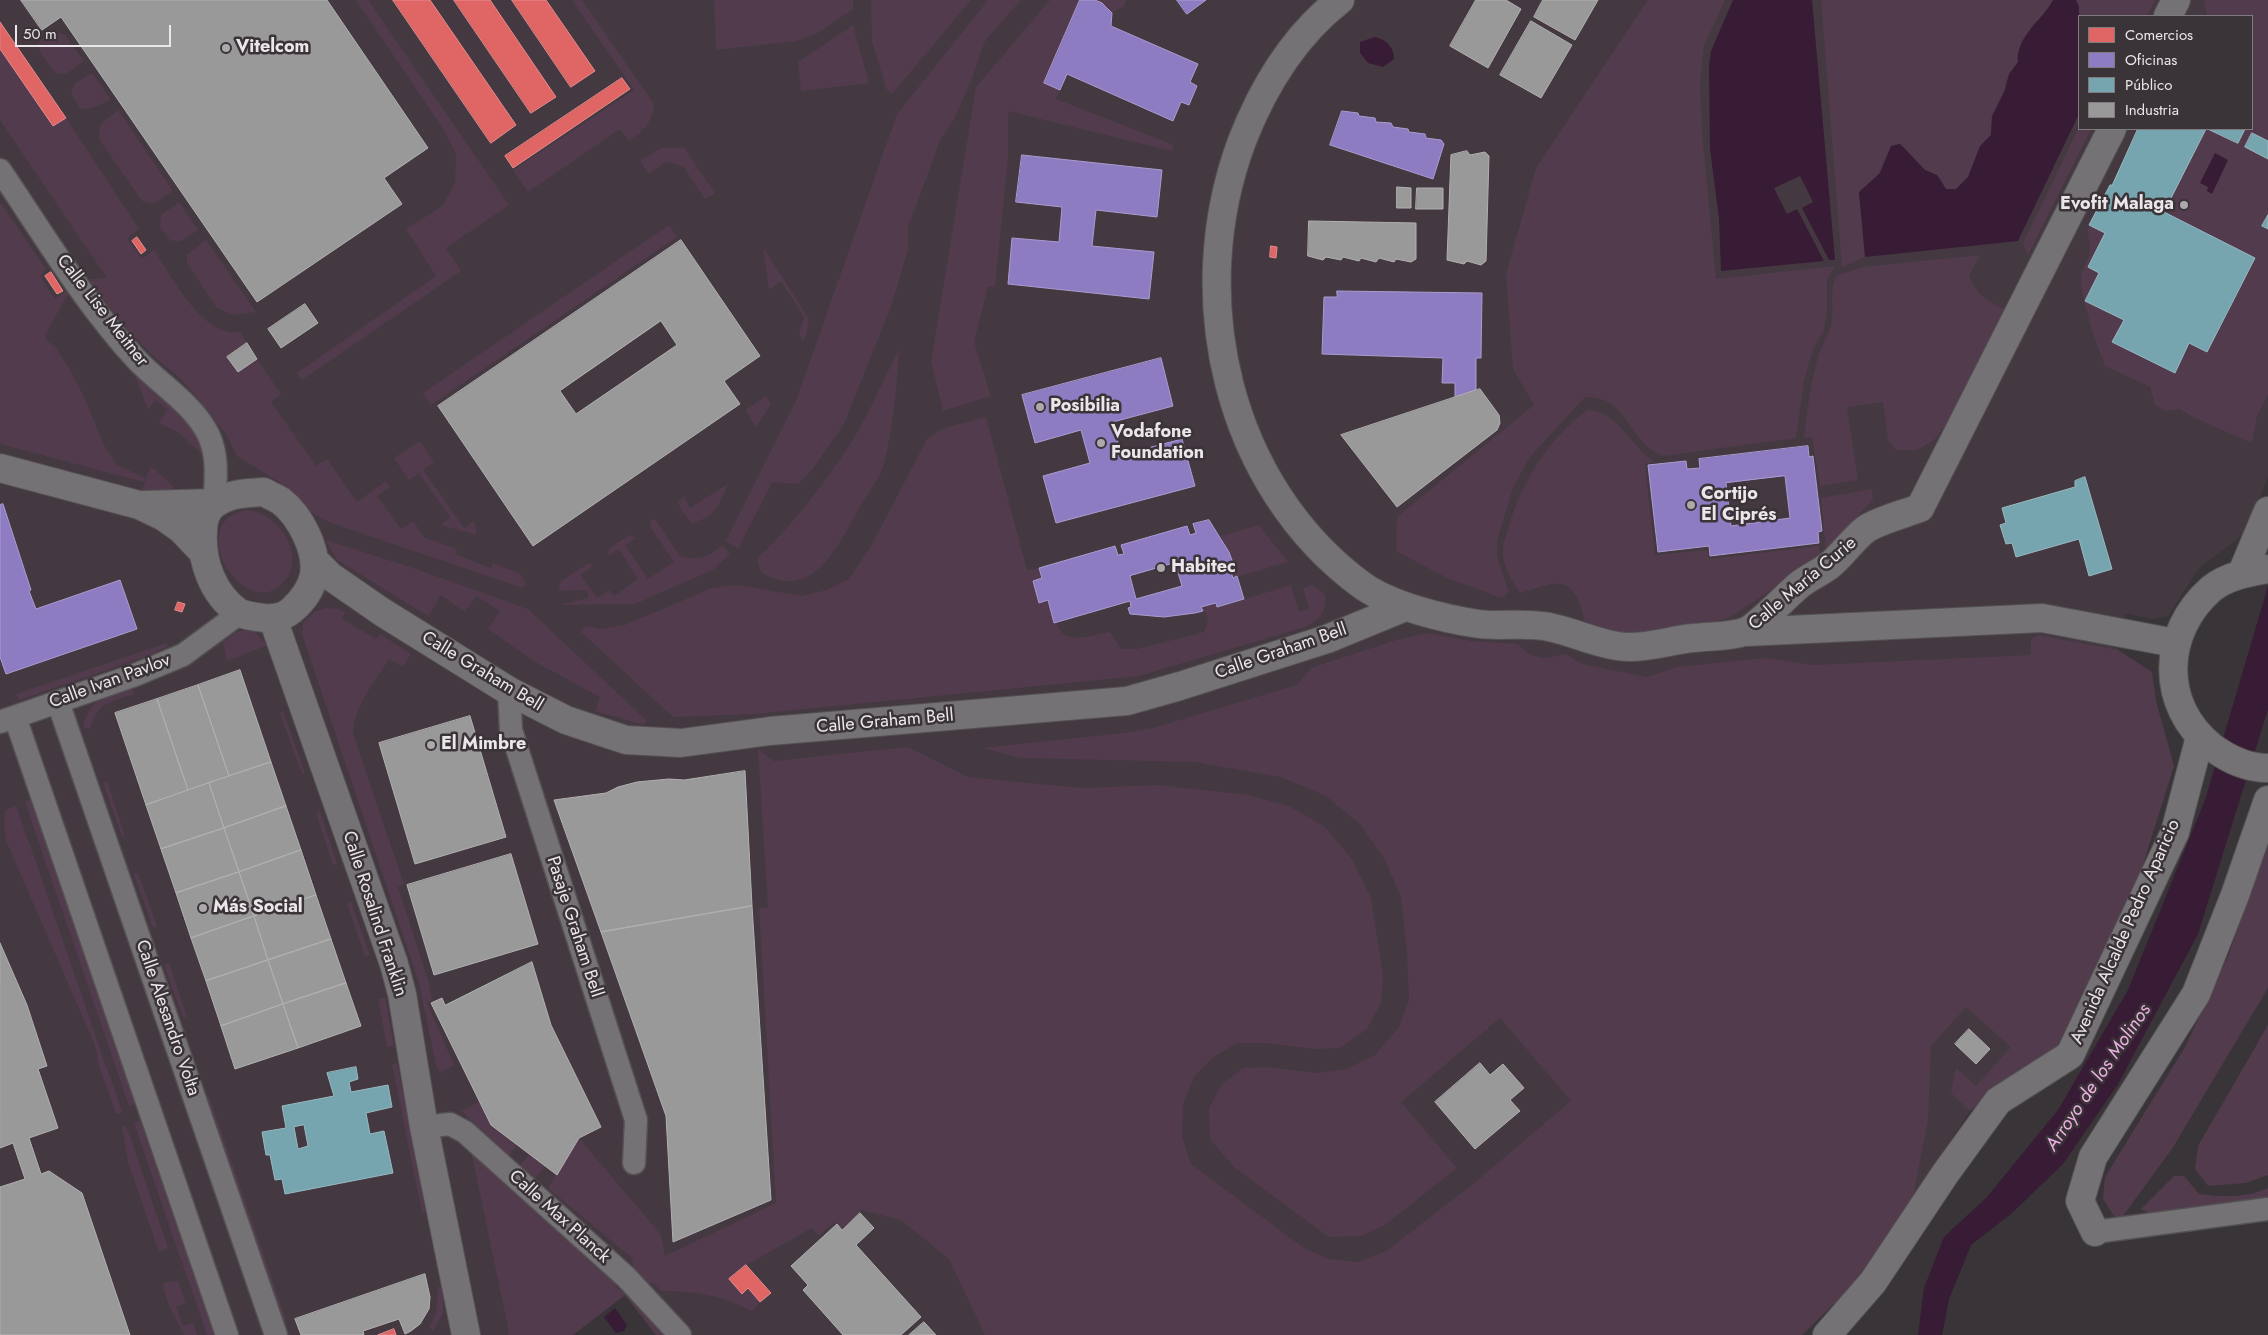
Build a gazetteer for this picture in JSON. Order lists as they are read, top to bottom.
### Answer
{
  "streets": {
    "street": [
      "Calle Lise Meitner",
      "Calle María Curie",
      "Calle Graham Bell",
      "Calle Ivan Pavlov",
      "Calle Rosalind Franklin",
      "Pasaje Graham Bell",
      "Avenida Alcalde Pedro Aparicio",
      "Calle Alesandro Volta",
      "Calle Max Planck"
    ]
  },
  "crossings": [
    ["Calle Lise Meitner", "Calle Graham Bell"],
    ["Calle Lise Meitner", "Calle Ivan Pavlov"],
    ["Calle Lise Meitner", "Calle Rosalind Franklin"],
    ["Calle María Curie", "Calle Graham Bell"],
    ["Calle Graham Bell", "Calle Ivan Pavlov"],
    ["Calle Graham Bell", "Calle Rosalind Franklin"],
    ["Calle Graham Bell", "Pasaje Graham Bell"],
    ["Calle Ivan Pavlov", "Calle Rosalind Franklin"],
    ["Calle Ivan Pavlov", "Calle Alesandro Volta"],
    ["Calle Rosalind Franklin", "Calle Max Planck"]
  ],
  "water": ["Arroyo de los Molinos"],
  "places": [
    "Vitelcom",
    "Evofit Malaga",
    "Posibilia",
    "Vodafone Foundation",
    "Cortijo El Ciprés",
    "Habitec",
    "El Mimbre",
    "Más Social"
  ],
  "legend": [
    "Comercios",
    "Oficinas",
    "Público",
    "Industria"
  ],
  "scale_bar": "50 m"
}
